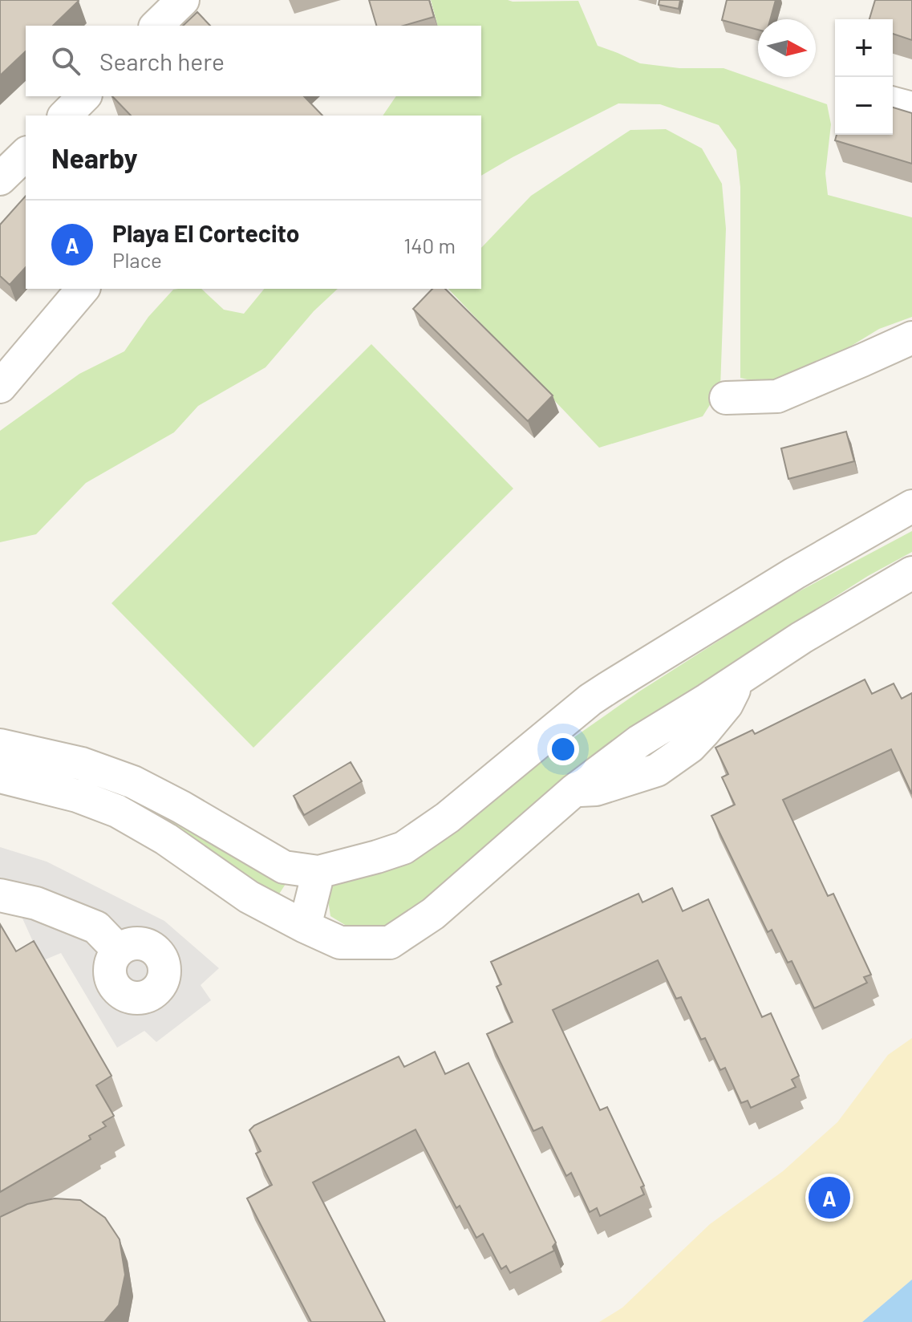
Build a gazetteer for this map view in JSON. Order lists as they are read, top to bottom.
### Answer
{
  "north": "right",
  "page": {
    "map_buttons": ["+", "−"],
    "search": "Search here",
    "heading": "Nearby",
    "list": [
      {
        "mark": "A",
        "name": "Playa El Cortecito",
        "note": "Place",
        "value": "140 m"
      }
    ],
    "pins": "A"
  }
}
